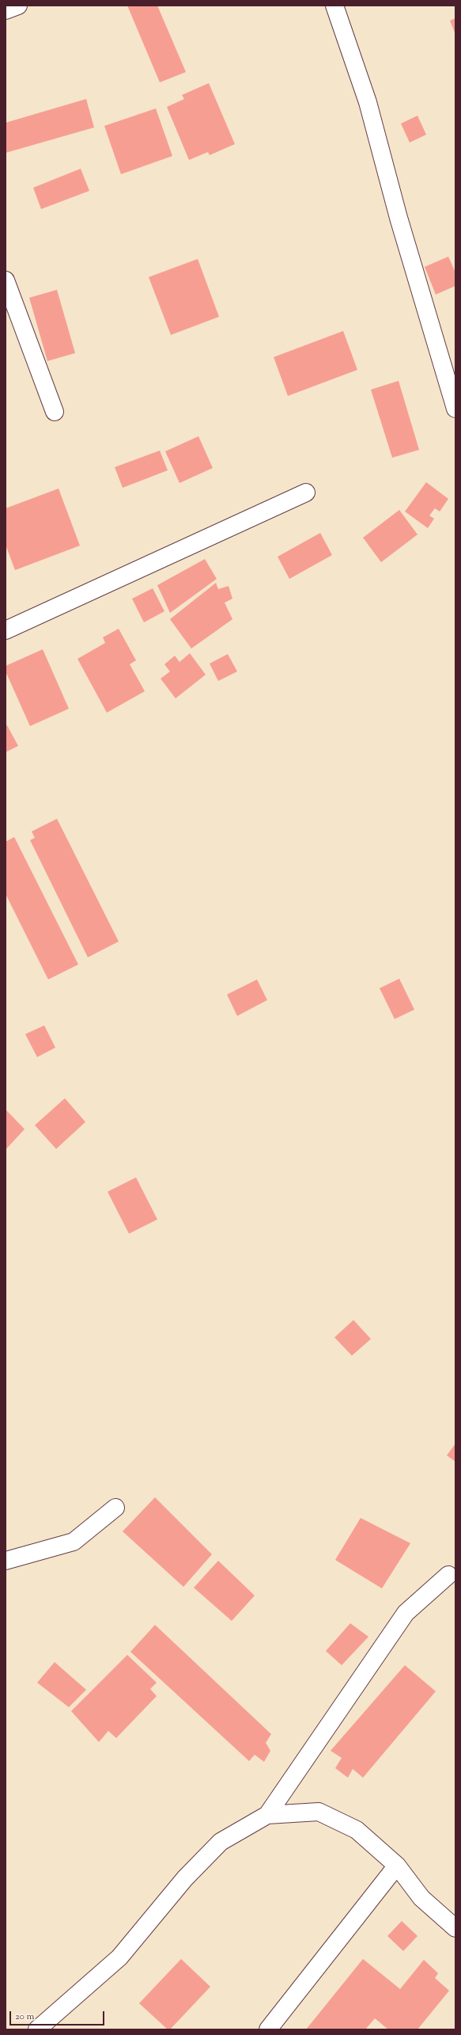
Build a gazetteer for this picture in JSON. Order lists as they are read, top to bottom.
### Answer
{
  "scale_bar": "20 m"
}
